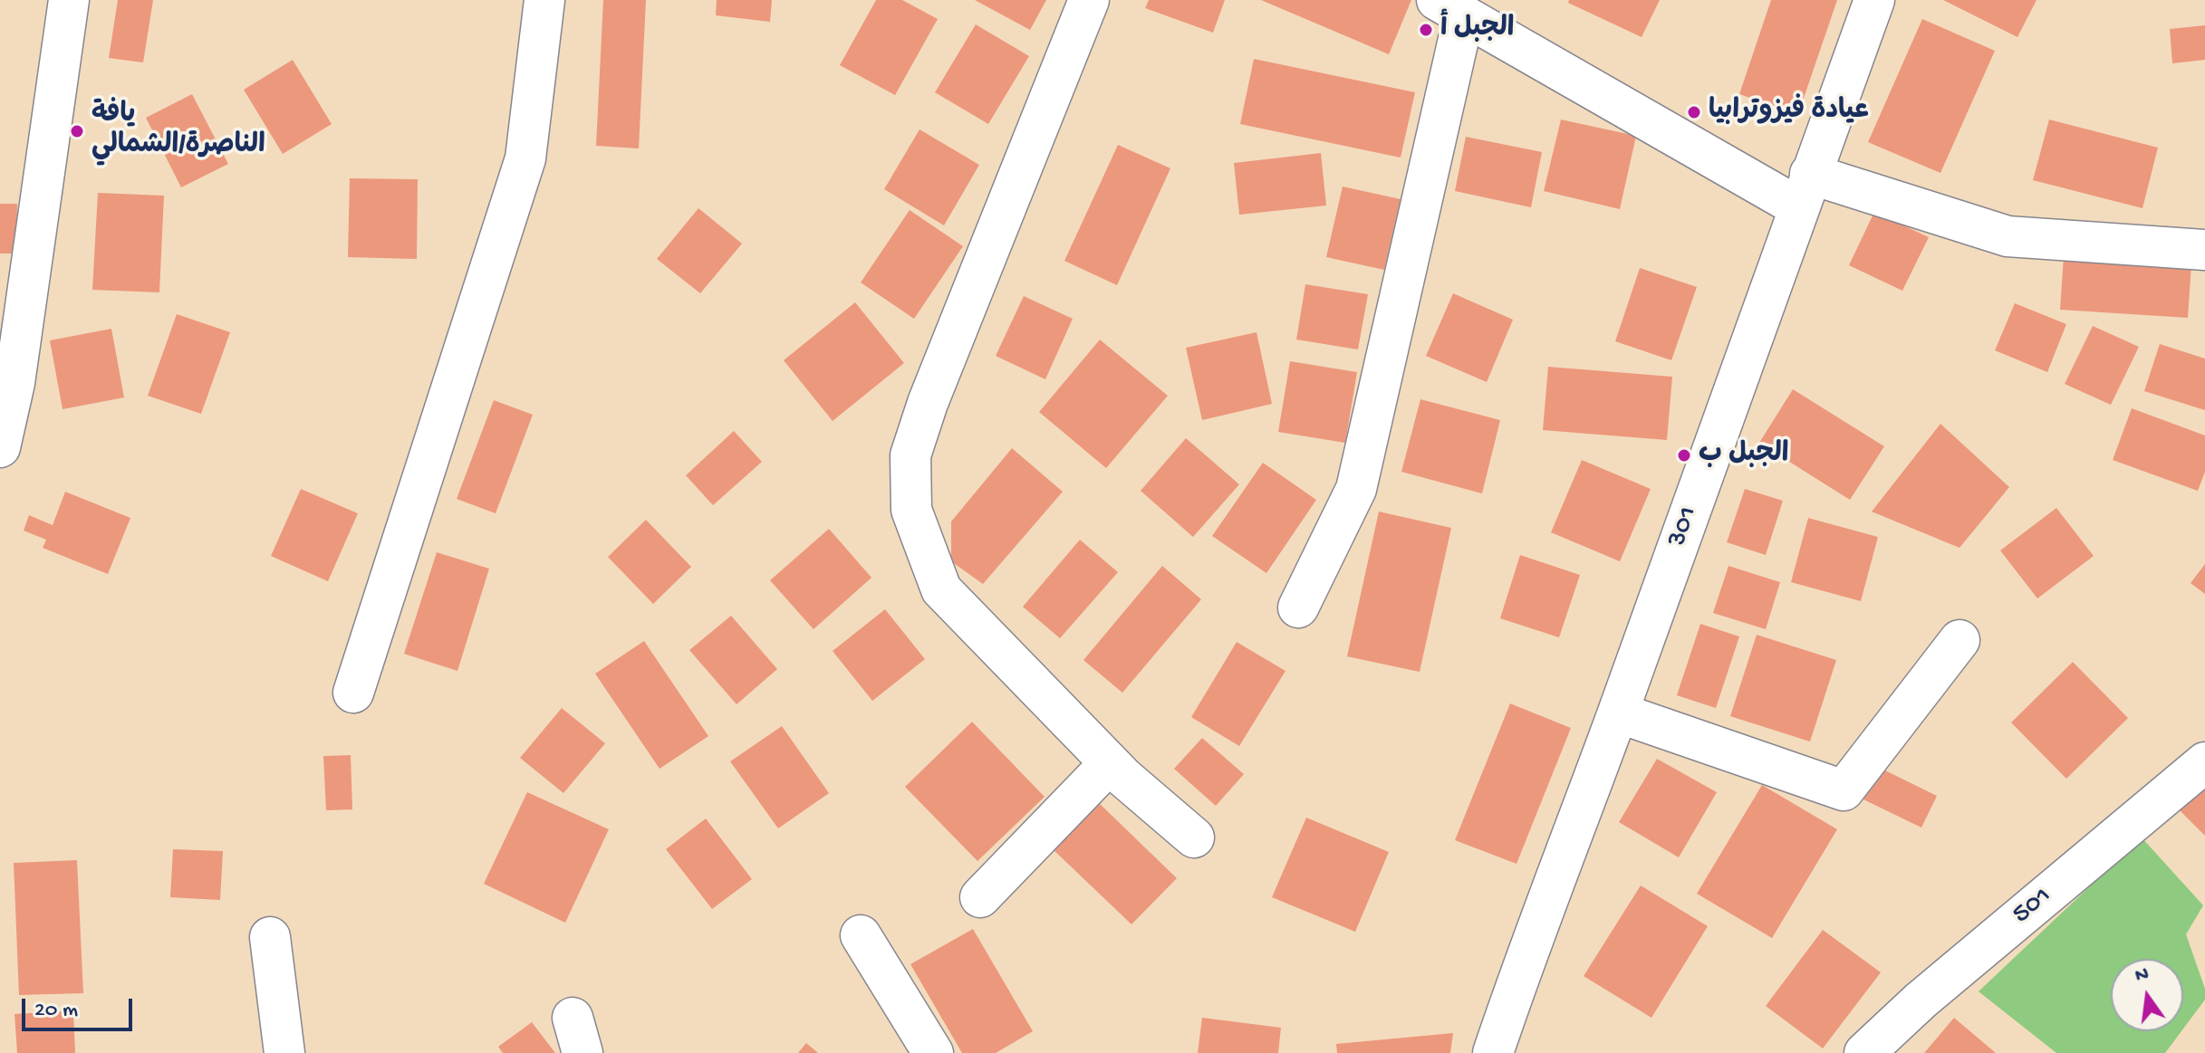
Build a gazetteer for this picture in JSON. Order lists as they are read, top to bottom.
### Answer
{
  "streets": {
    "street": ["301", "501"]
  },
  "places": [
    "الجبل أ",
    "عيادة فيزوترابيا",
    "يافة الناصرة/الشمالي",
    "الجبل ب"
  ],
  "scale_bar": "20 m",
  "north": "top"
}
